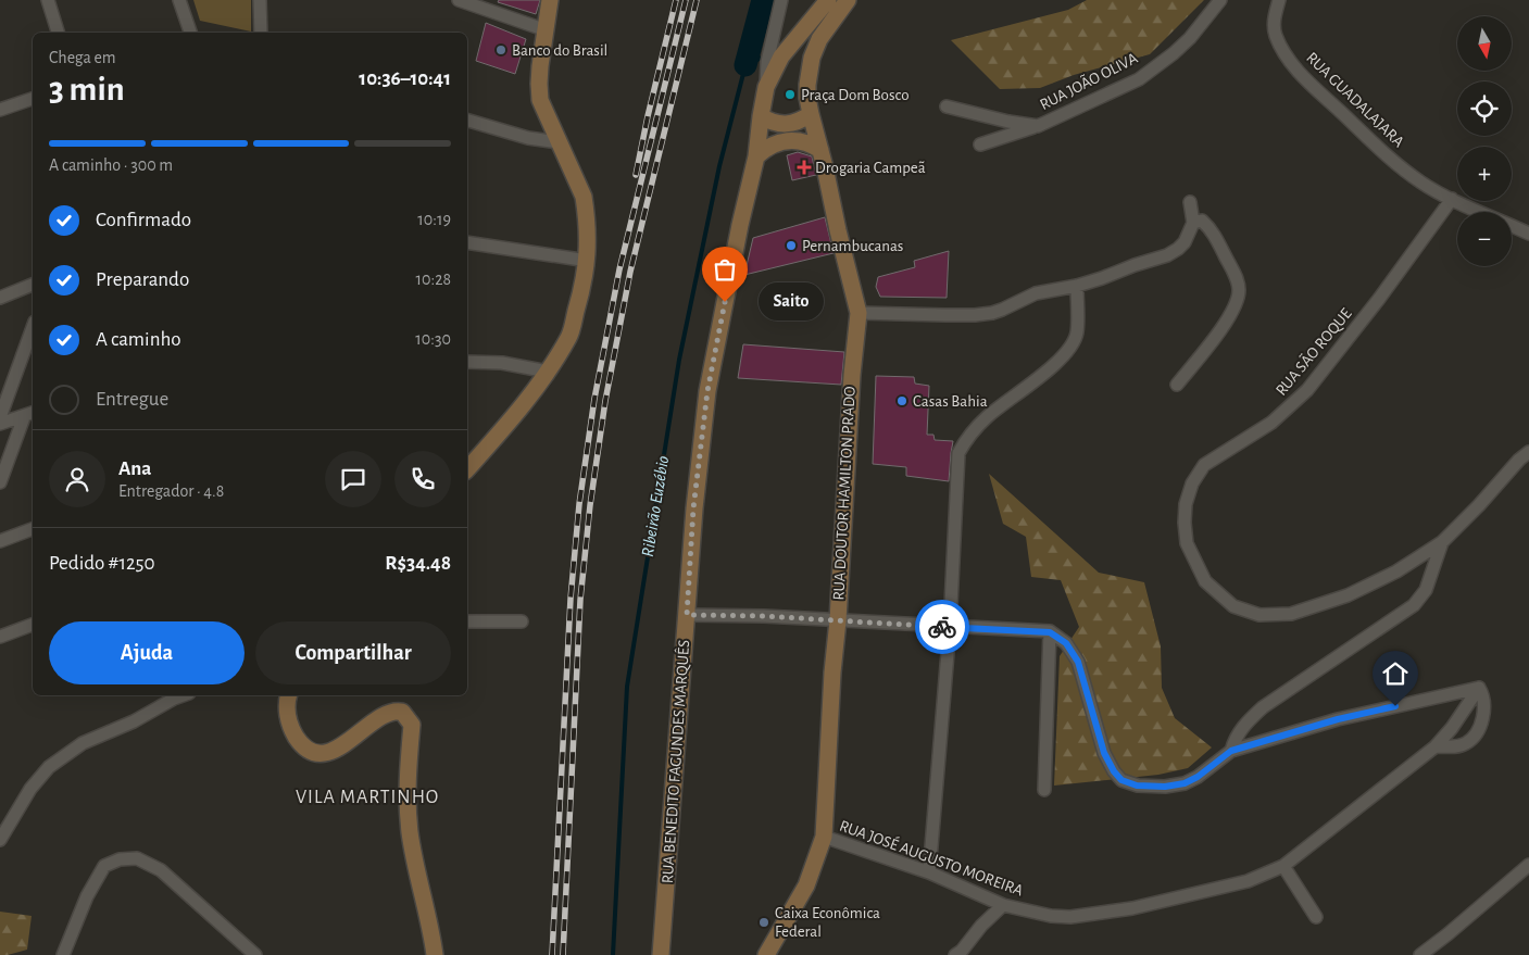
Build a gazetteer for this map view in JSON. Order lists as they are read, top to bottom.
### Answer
{
  "streets": {
    "main road": ["RUA DOUTOR HAMILTON PRADO", "RUA BENEDITO FAGUNDES MARQUÊS"],
    "street": [
      "RUA JOÃO OLIVA",
      "RUA GUADALAJARA",
      "RUA SÃO ROQUE",
      "RUA JOSÉ AUGUSTO MOREIRA"
    ]
  },
  "crossings": [
    ["RUA GUADALAJARA", "RUA SÃO ROQUE"],
    ["RUA DOUTOR HAMILTON PRADO", "RUA JOSÉ AUGUSTO MOREIRA"]
  ],
  "districts": ["VILA MARTINHO"],
  "water": ["Ribeirão Euzébio"],
  "places": {
    "other": [
      "Banco do Brasil",
      "Praça Dom Bosco",
      "Pernambucanas",
      "Saito",
      "Casas Bahia",
      "Caixa Econômica Federal"
    ],
    "health": ["Drogaria Campeã"]
  },
  "north": "bottom",
  "page": {
    "map_buttons": ["+", "−"],
    "heading": ["3 min", "Chega em", "10:36–10:41"],
    "panel": [
      "Ana",
      "Entregador · 4.8",
      "Pedido #1250",
      "R$34.48"
    ],
    "bar": "A caminho · 300 m",
    "list": [
      ["Confirmado", "10:19"],
      ["Preparando", "10:28"],
      ["A caminho", "10:30"],
      "Entregue"
    ],
    "bubble": "Saito",
    "buttons": ["Ajuda", "Compartilhar"]
  }
}
